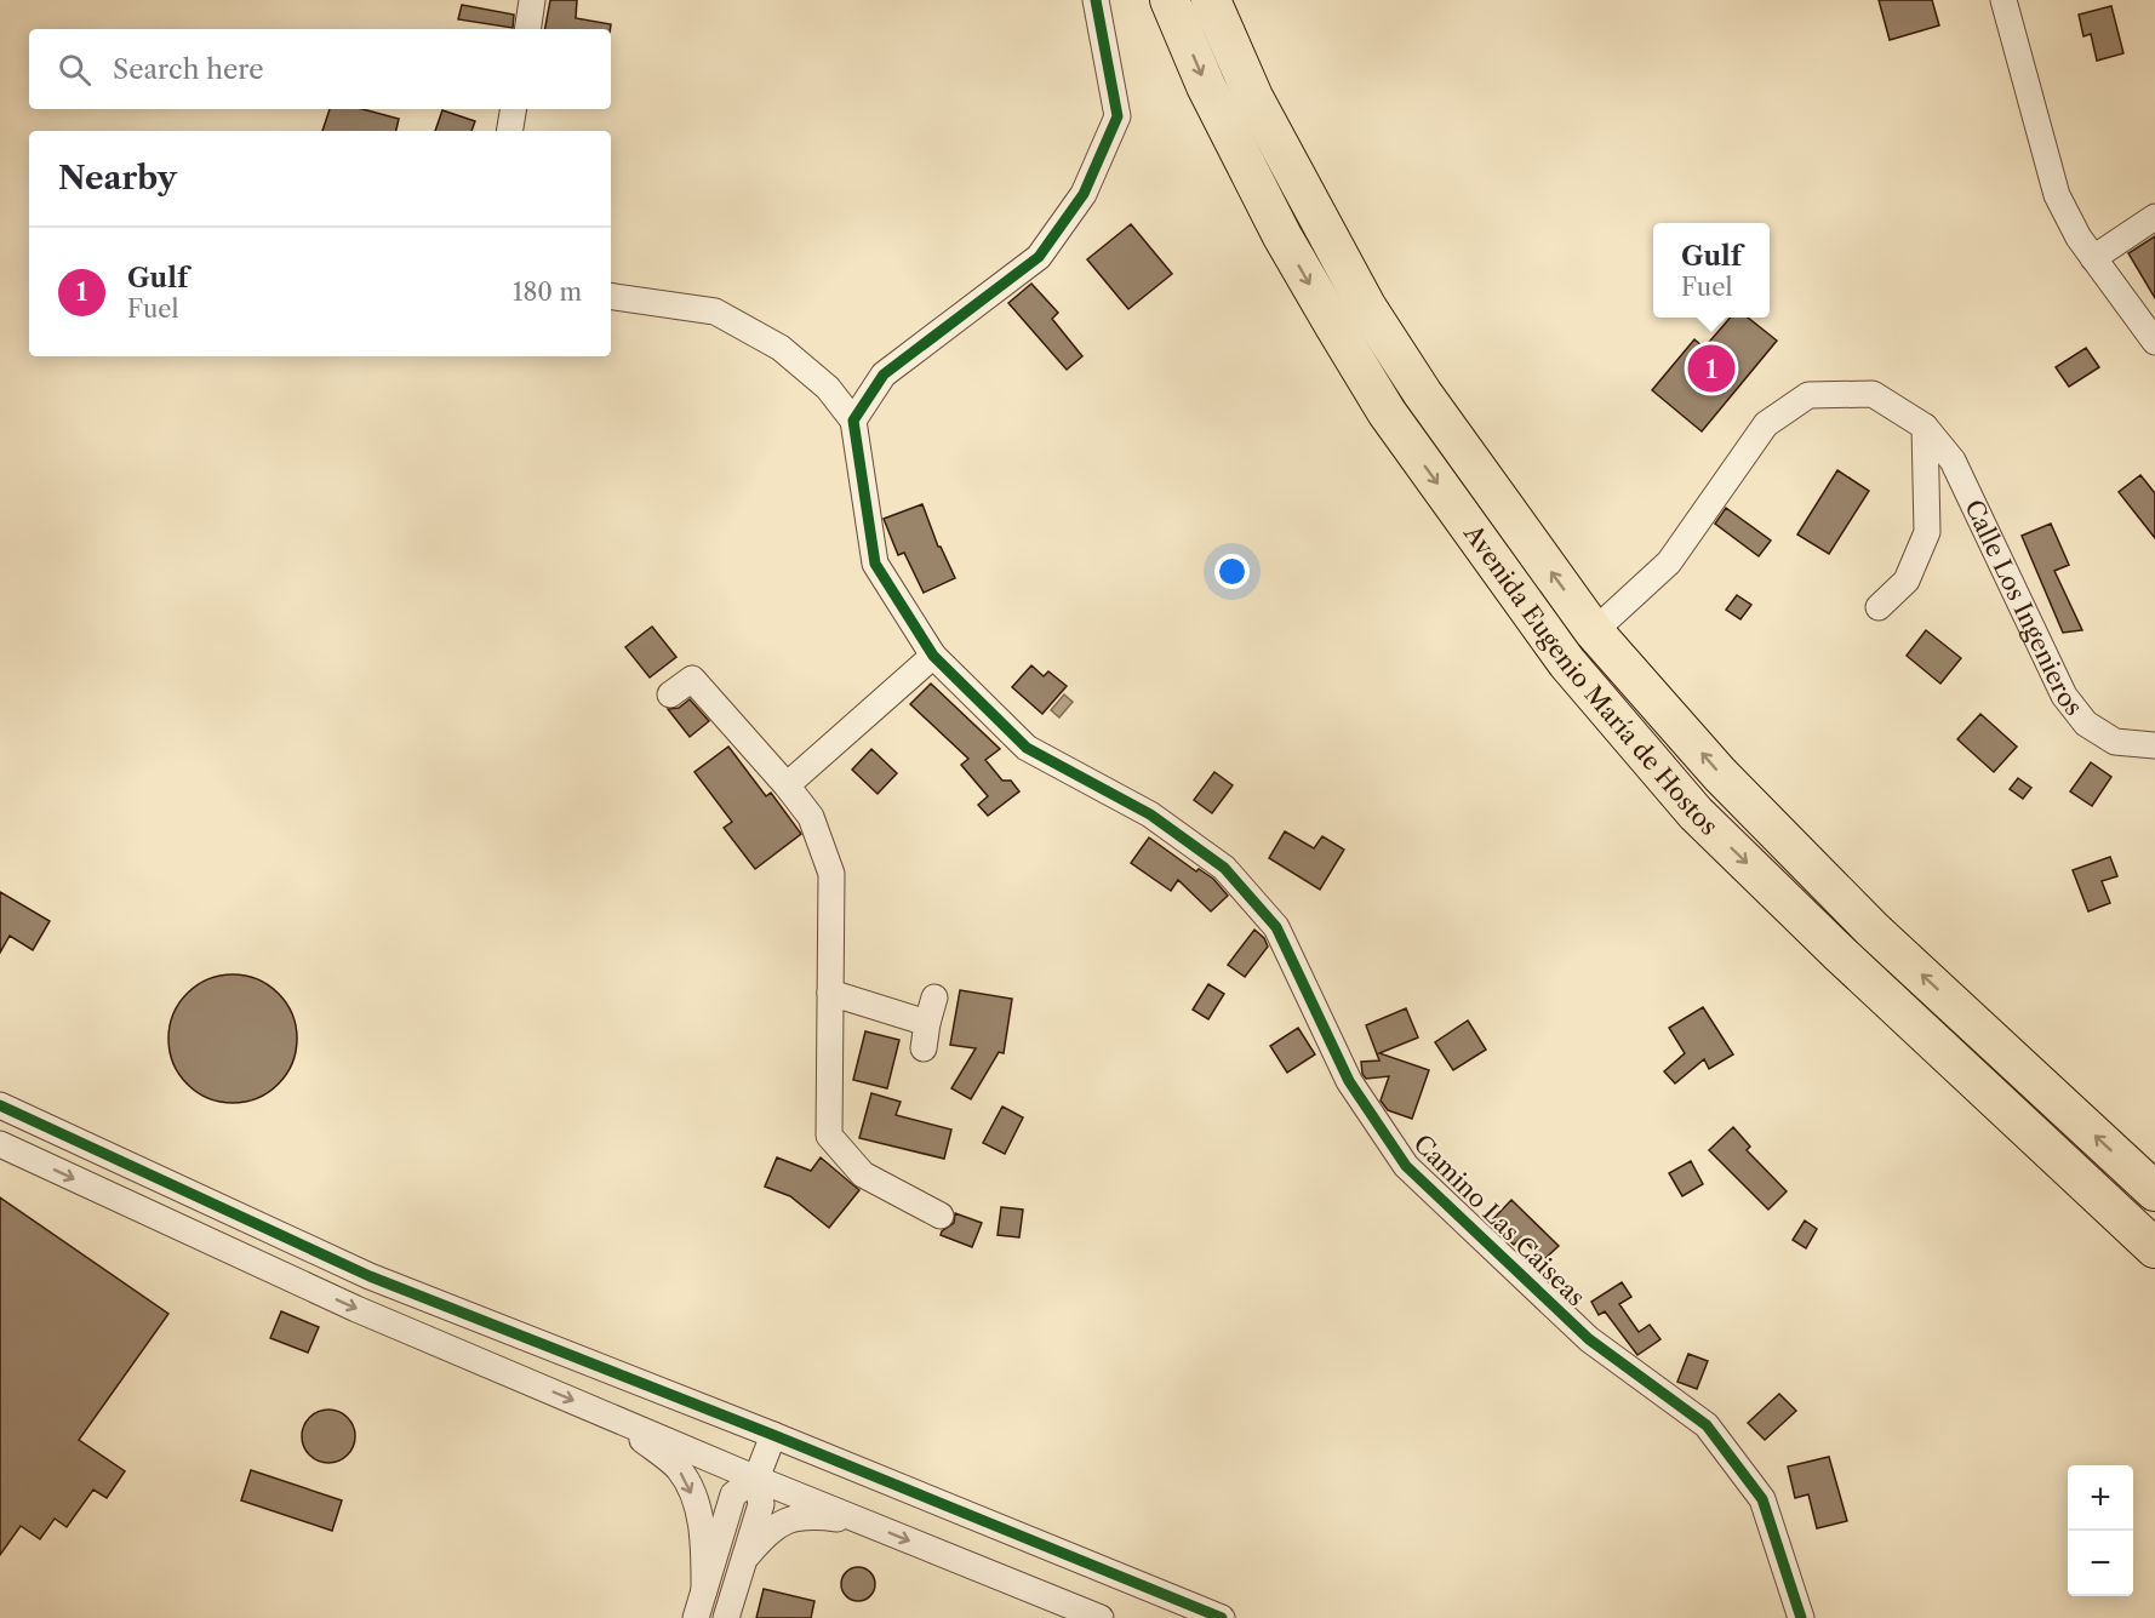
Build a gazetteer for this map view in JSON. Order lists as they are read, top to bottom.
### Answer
{
  "streets": {
    "highway": ["Avenida Eugenio María de Hostos"],
    "street": ["Calle Los Ingenieros", "Camino Las Caiseas"]
  },
  "crossings": [
    ["Calle Los Ingenieros", "Avenida Eugenio María de Hostos"]
  ],
  "page": {
    "search": "Search here",
    "heading": "Nearby",
    "popup": ["Gulf", "Fuel"],
    "list": [
      {
        "mark": "1",
        "name": "Gulf",
        "note": "Fuel",
        "value": "180 m"
      }
    ],
    "pins": "1",
    "map_buttons": ["+", "−"]
  }
}
